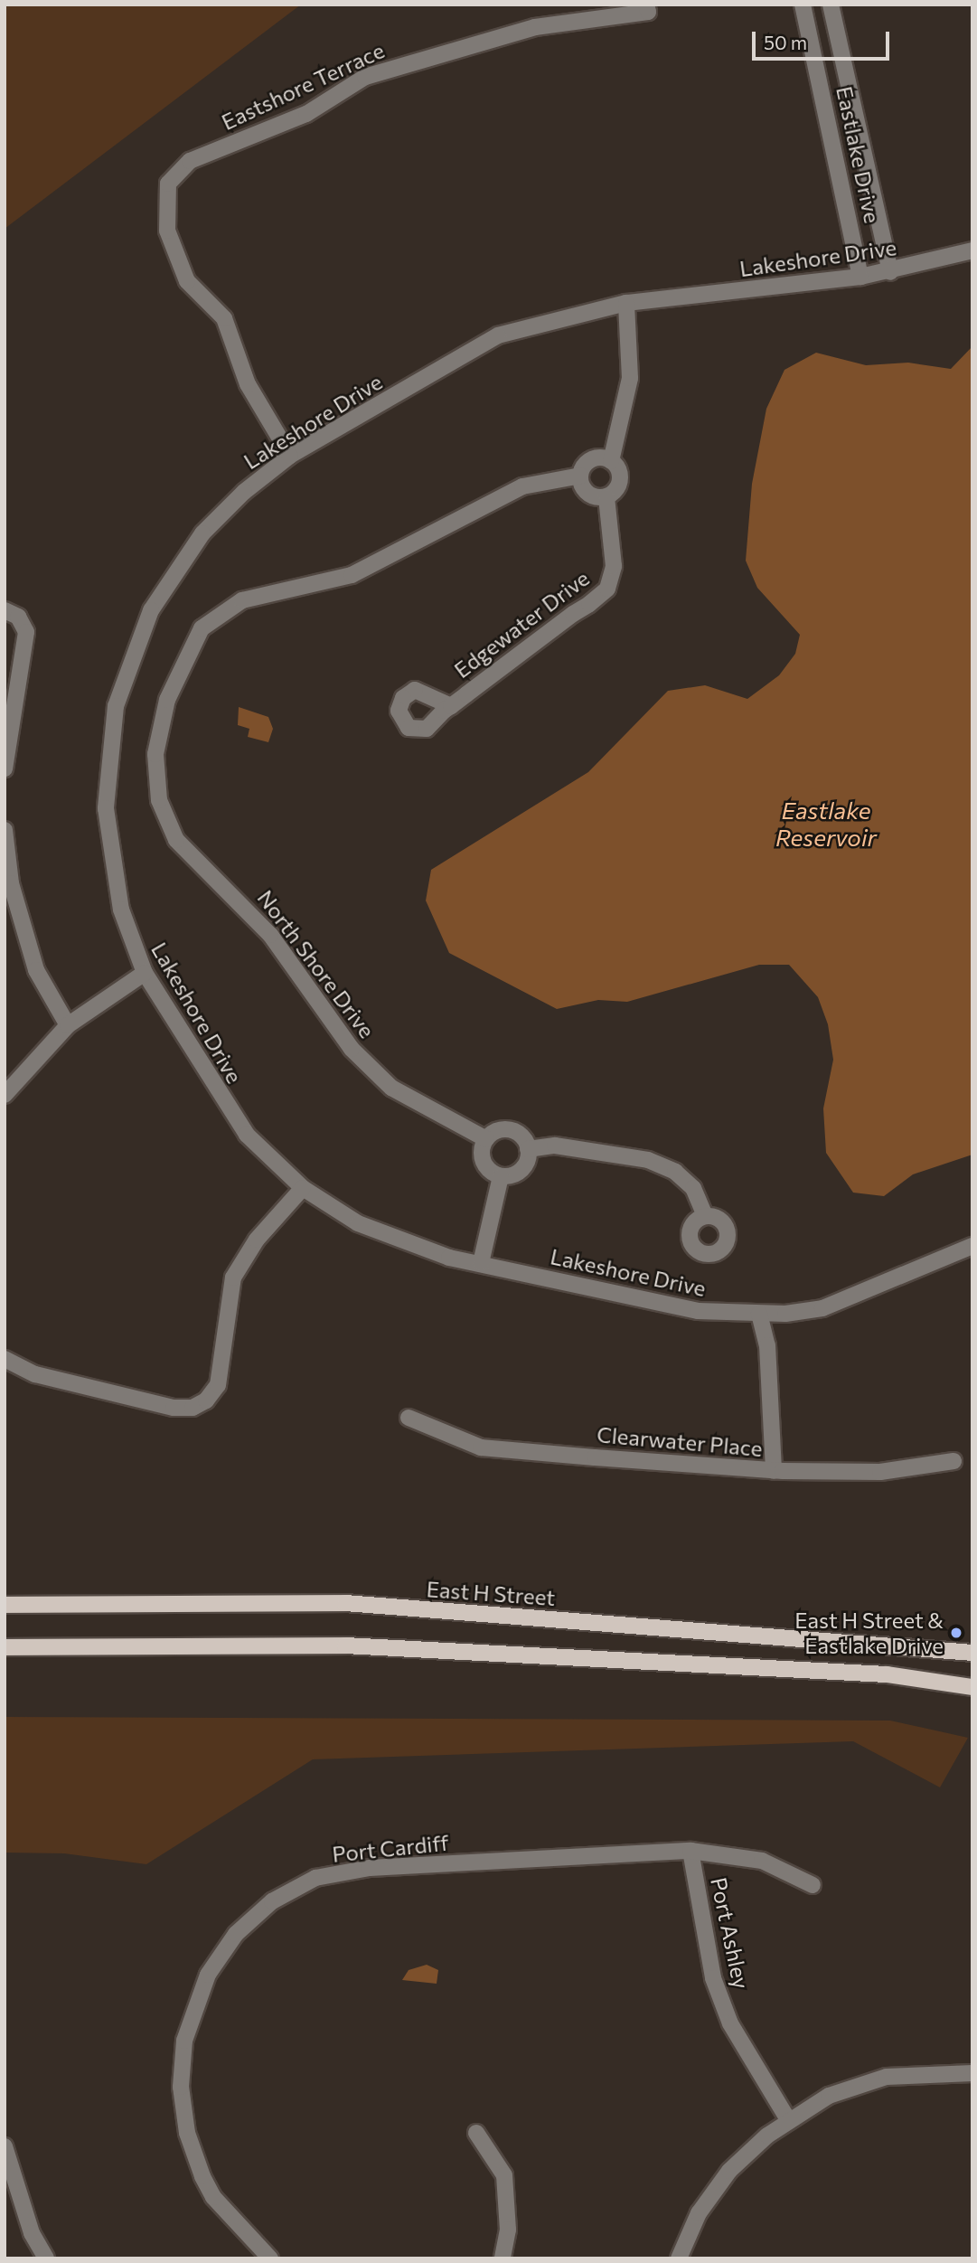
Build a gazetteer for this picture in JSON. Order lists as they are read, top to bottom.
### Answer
{
  "streets": {
    "main road": ["East H Street"],
    "street": [
      "Eastshore Terrace",
      "Eastlake Drive",
      "Lakeshore Drive",
      "Edgewater Drive",
      "North Shore Drive",
      "Clearwater Place",
      "Port Cardiff",
      "Port Ashley"
    ]
  },
  "crossings": [
    ["Eastshore Terrace", "Lakeshore Drive"],
    ["Eastlake Drive", "Lakeshore Drive"],
    ["Edgewater Drive", "North Shore Drive"],
    ["Port Cardiff", "Port Ashley"]
  ],
  "water": ["Eastlake Reservoir"],
  "places": ["East H Street & Eastlake Drive"],
  "scale_bar": "50 m"
}
